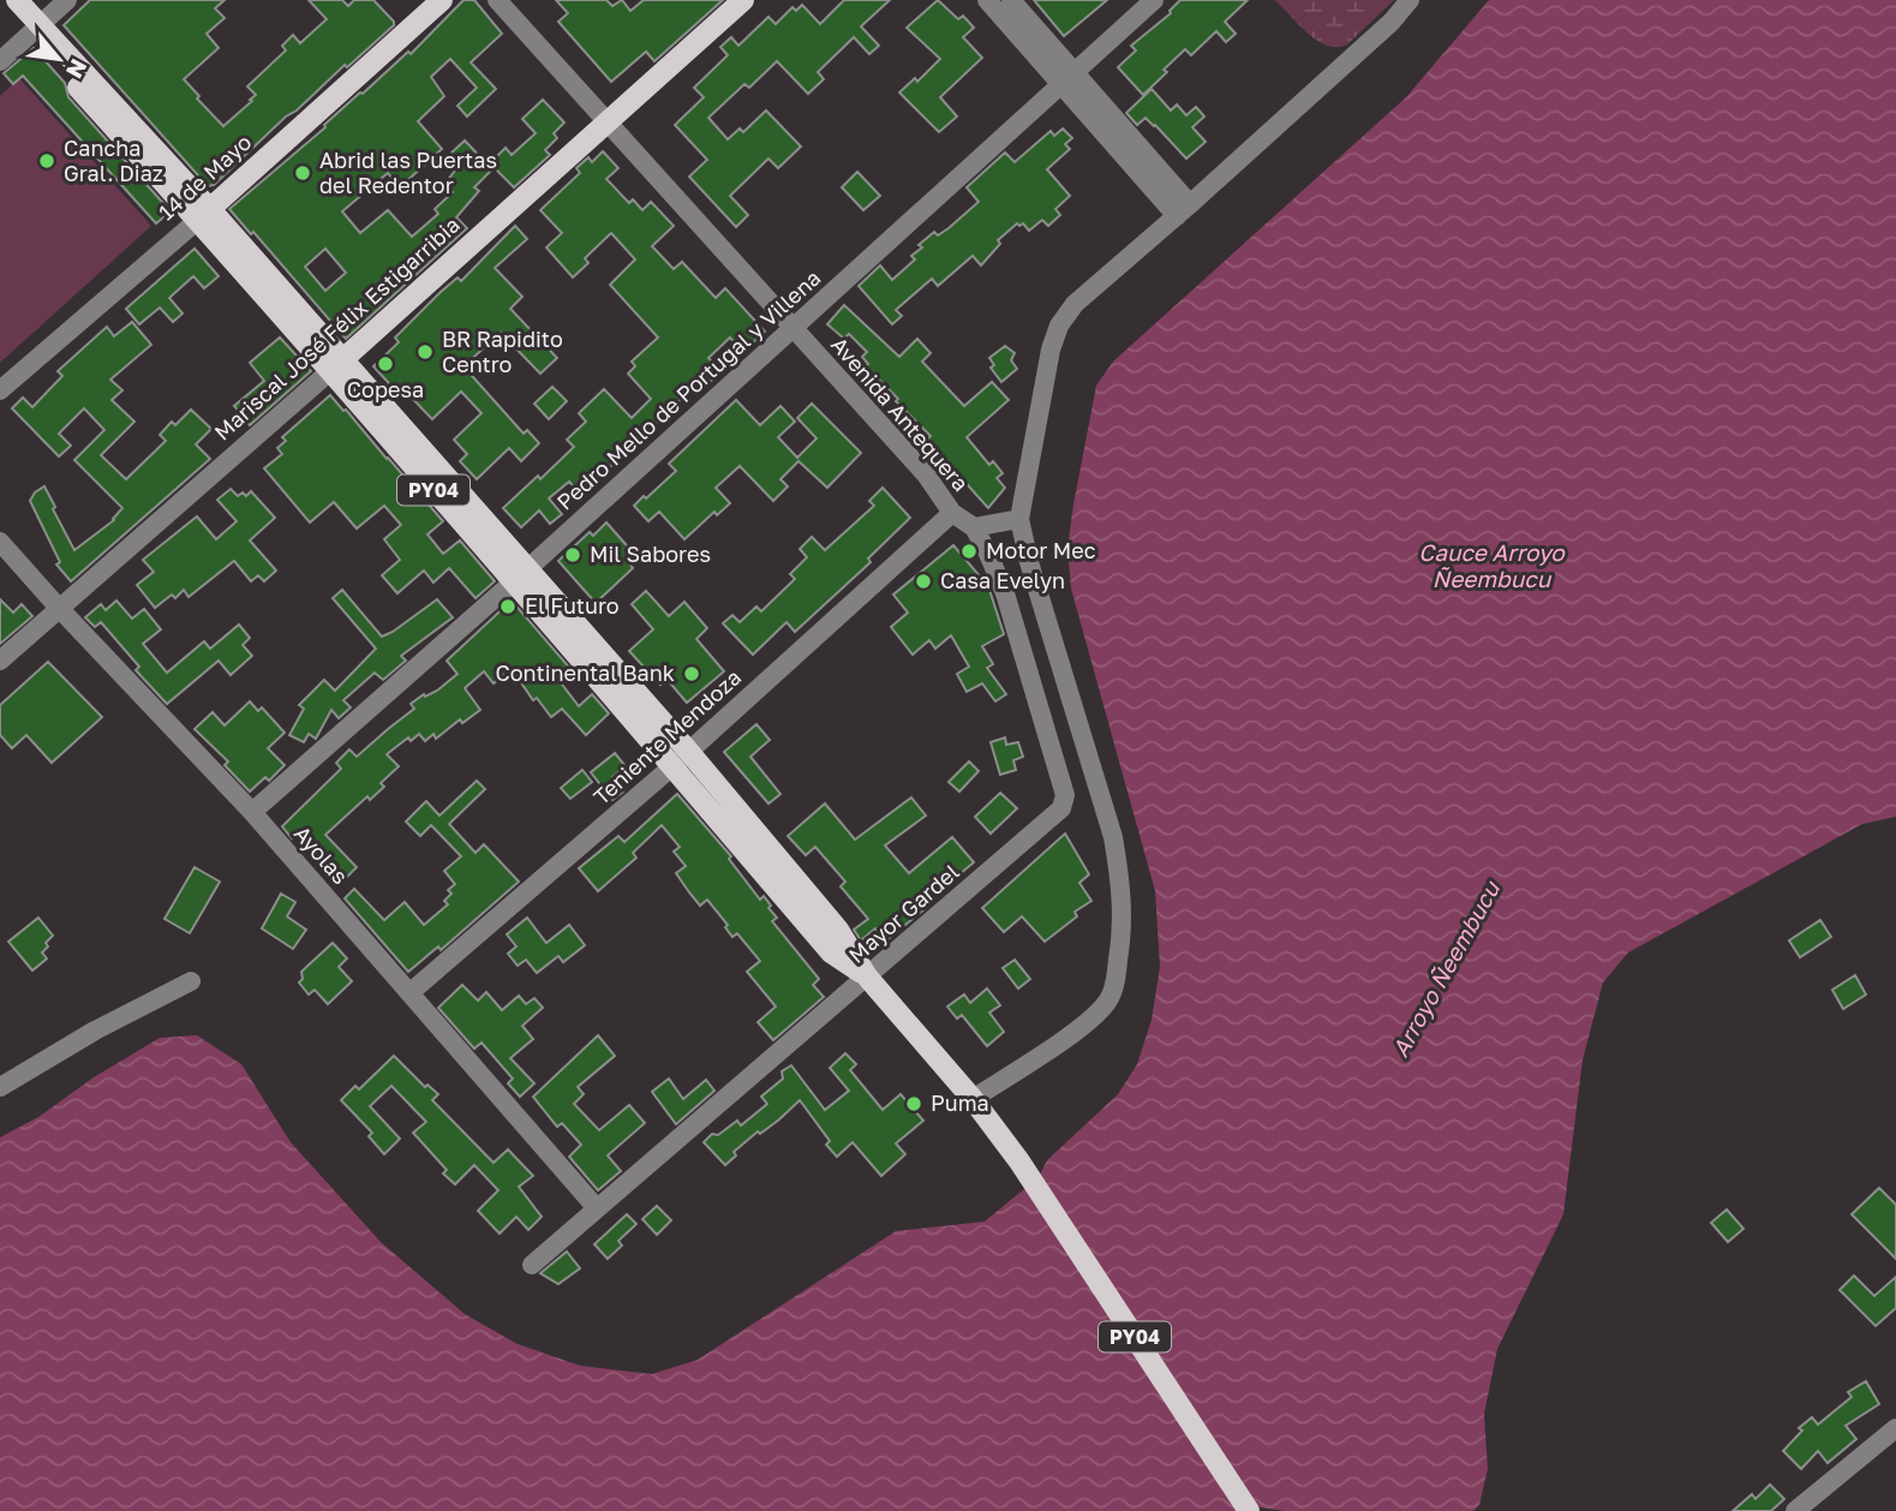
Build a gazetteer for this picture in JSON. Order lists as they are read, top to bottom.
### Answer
{
  "streets": {
    "main road": ["14 de Mayo", "Mariscal José Félix Estigarribia", "PY04"],
    "street": [
      "Pedro Mello de Portugal y Villena",
      "Avenida Antequera",
      "Teniente Mendoza",
      "Ayolas",
      "Mayor Gardel"
    ]
  },
  "crossings": [
    ["14 de Mayo", "PY04"],
    ["Mariscal José Félix Estigarribia", "Avenida Antequera"],
    ["Mariscal José Félix Estigarribia", "PY04"],
    ["Mariscal José Félix Estigarribia", "Ayolas"],
    ["Pedro Mello de Portugal y Villena", "Avenida Antequera"],
    ["Pedro Mello de Portugal y Villena", "PY04"],
    ["Pedro Mello de Portugal y Villena", "Ayolas"],
    ["Avenida Antequera", "Teniente Mendoza"],
    ["Avenida Antequera", "Mayor Gardel"],
    ["PY04", "Teniente Mendoza"],
    ["PY04", "Mayor Gardel"],
    ["Teniente Mendoza", "Ayolas"],
    ["Teniente Mendoza", "Mayor Gardel"],
    ["Ayolas", "Mayor Gardel"]
  ],
  "water": ["Cauce Arroyo Ñeembucu", "Arroyo Ñeembucu"],
  "places": [
    "Cancha Gral. Diaz",
    "Abrid las Puertas del Redentor",
    "BR Rapidito Centro",
    "Copesa",
    "Motor Mec",
    "Mil Sabores",
    "Casa Evelyn",
    "El Futuro",
    "Continental Bank",
    "Puma"
  ],
  "north": "bottom right"
}
